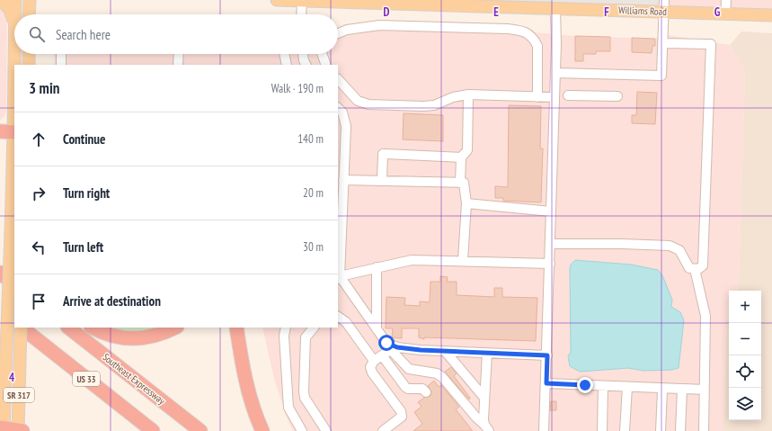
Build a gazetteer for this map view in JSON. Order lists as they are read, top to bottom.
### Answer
{
  "streets": {
    "highway": ["US 33", "Southeast Expressway"],
    "main road": ["Williams Road", "SR 317"]
  },
  "page": {
    "search": "Search here",
    "heading": ["3 min", "Walk · 190 m"],
    "list": [
      ["Continue", "140 m"],
      ["Turn right", "20 m"],
      ["Turn left", "30 m"],
      "Arrive at destination"
    ],
    "map_buttons": ["+", "−"]
  },
  "grid": {
    "columns": [
      "D",
      "E",
      "F",
      "G"
    ],
    "rows": ["4"]
  }
}
